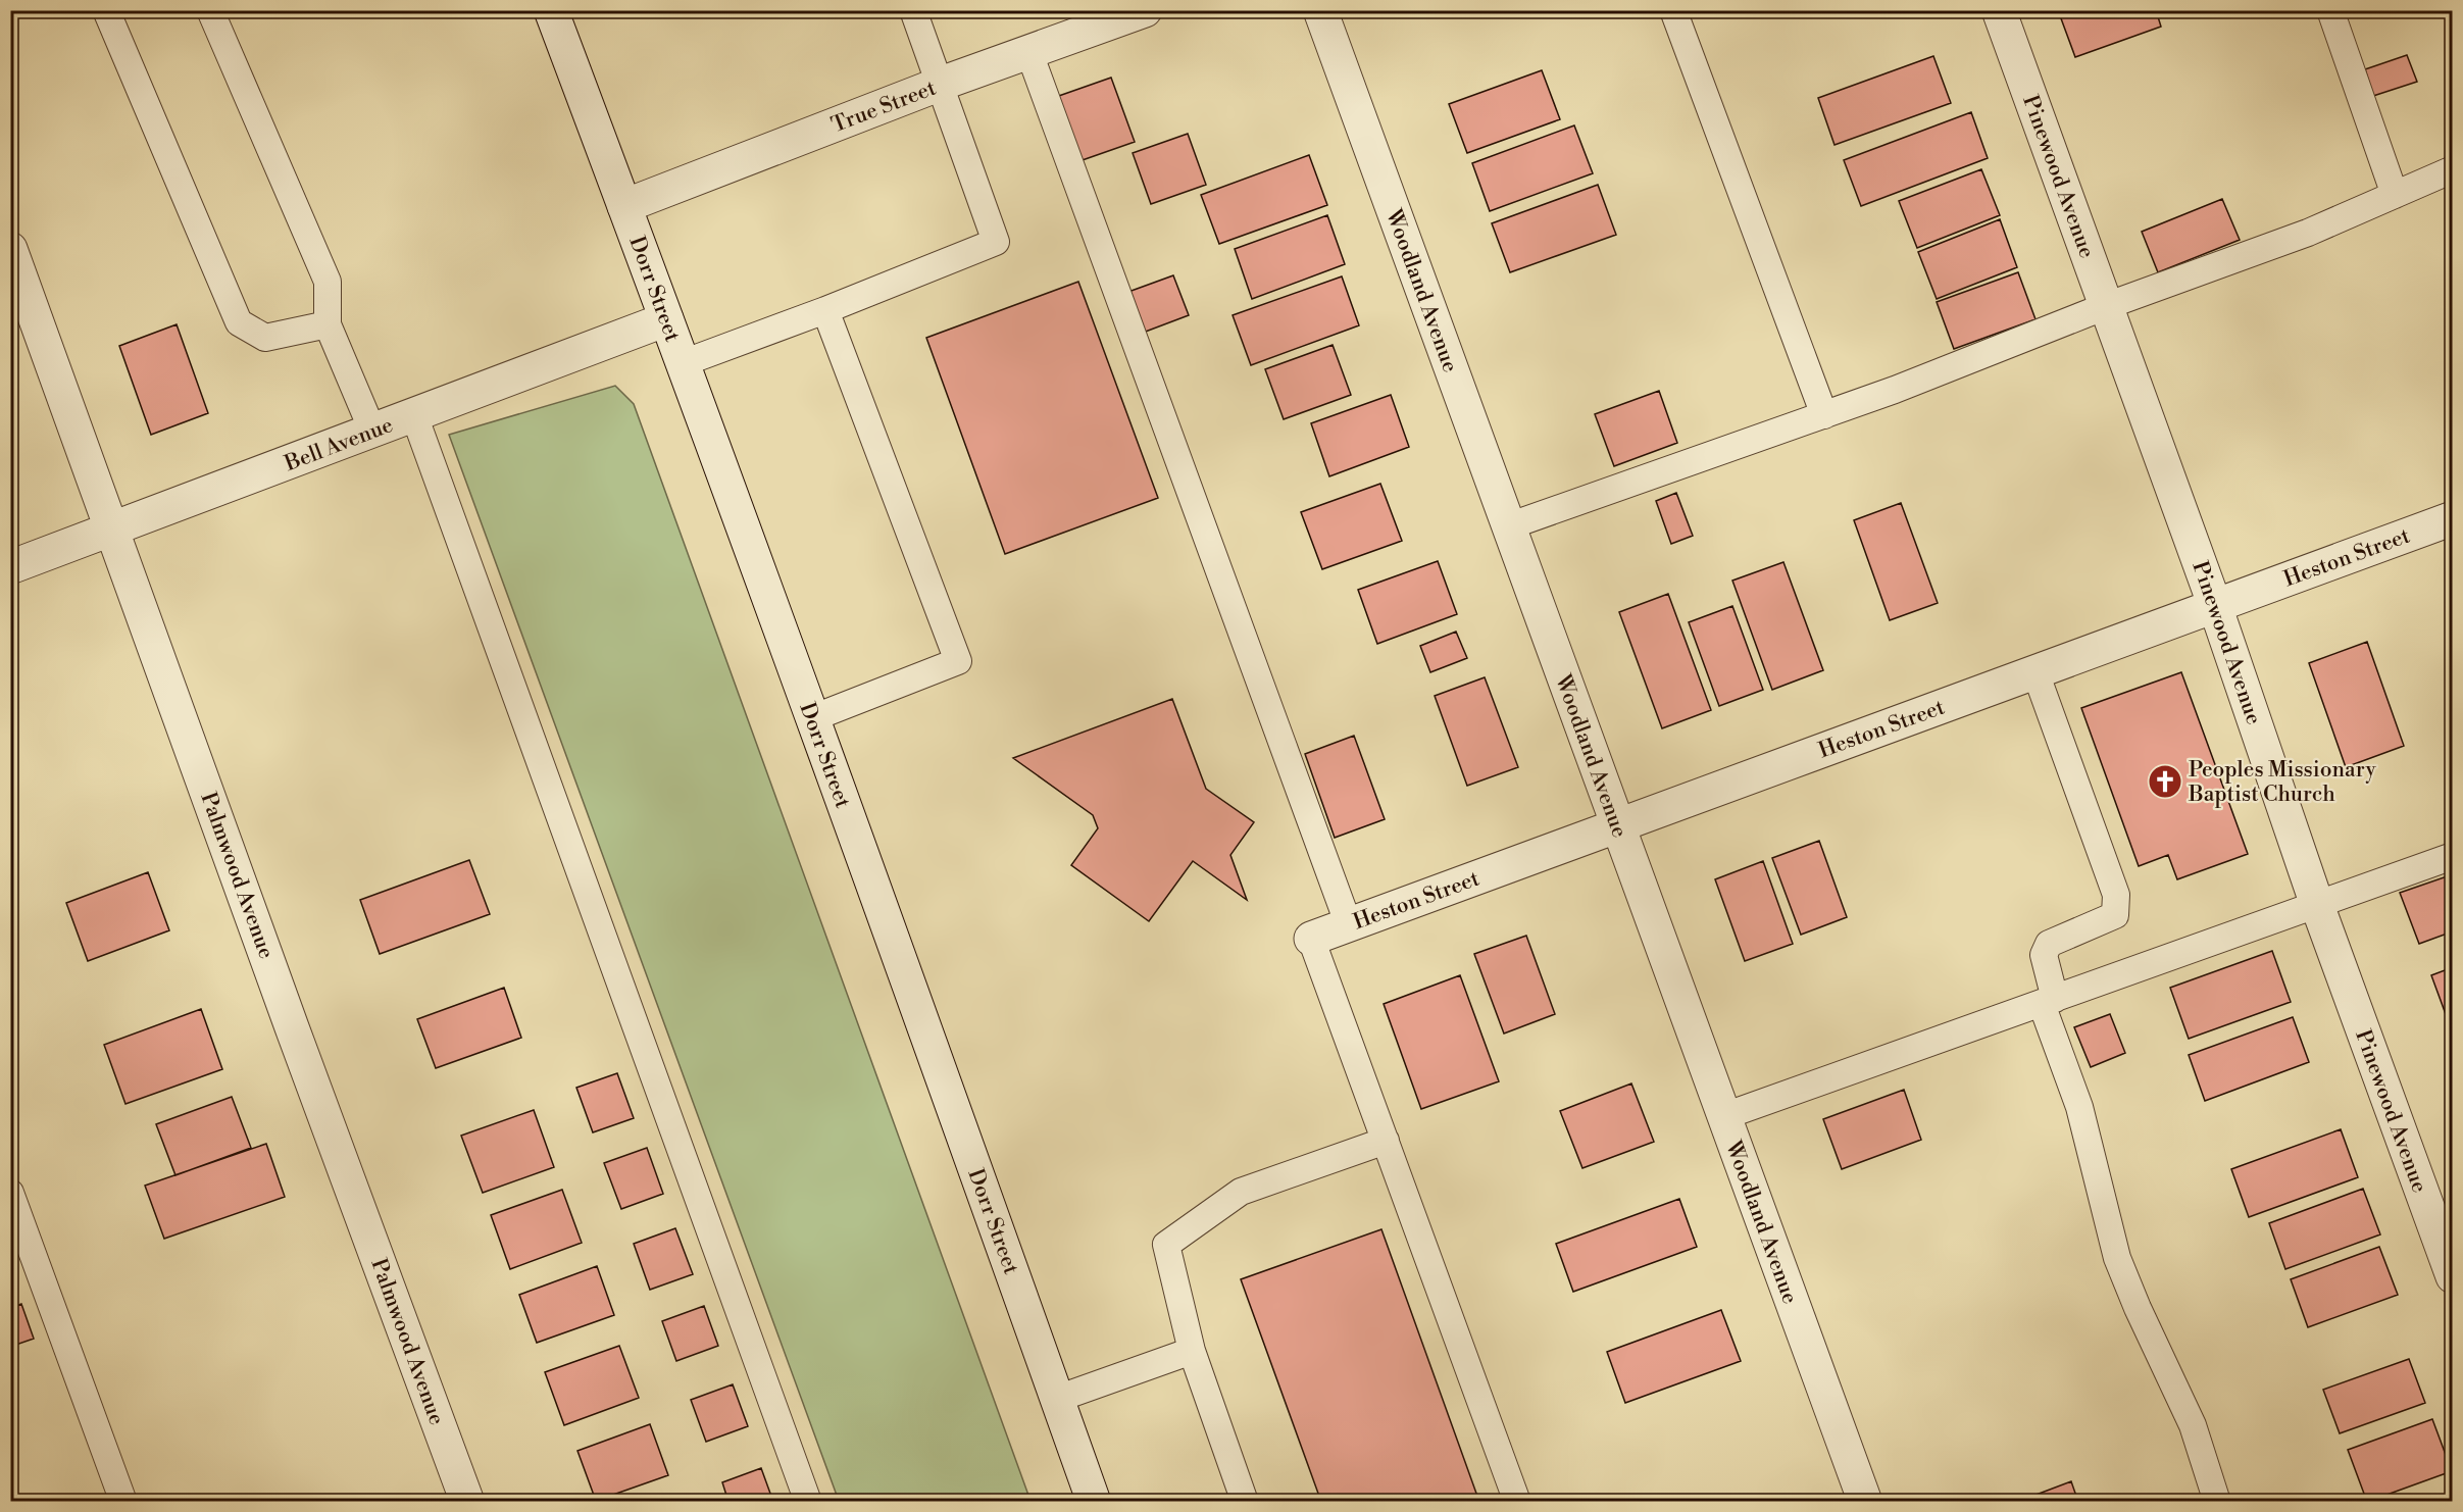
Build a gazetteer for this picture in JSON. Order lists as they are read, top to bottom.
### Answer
{
  "streets": {
    "street": [
      "True Street",
      "Pinewood Avenue",
      "Dorr Street",
      "Woodland Avenue",
      "Bell Avenue",
      "Heston Street",
      "Palmwood Avenue"
    ]
  },
  "crossings": [
    ["True Street", "Dorr Street"],
    ["Pinewood Avenue", "Heston Street"],
    ["Dorr Street", "Bell Avenue"],
    ["Woodland Avenue", "Heston Street"],
    ["Bell Avenue", "Palmwood Avenue"]
  ],
  "places": {
    "church": ["Peoples Missionary Baptist Church"]
  }
}
